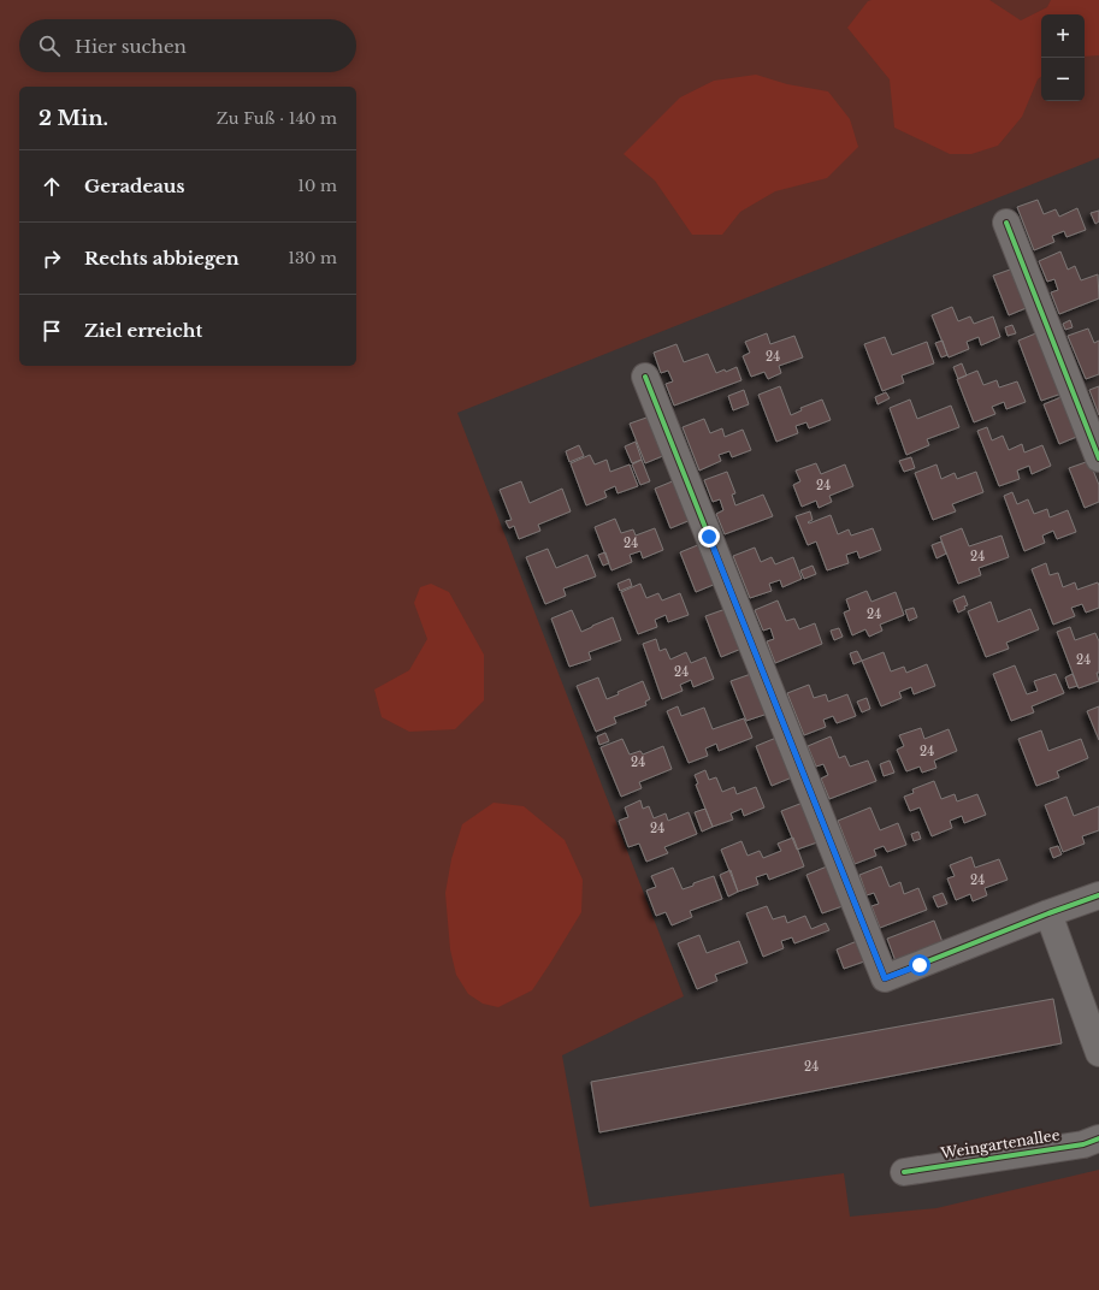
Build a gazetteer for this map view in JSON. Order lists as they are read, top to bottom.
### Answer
{
  "streets": {
    "street": ["Weingartenallee"]
  },
  "house_numbers": [
    "24",
    "24",
    "24",
    "24",
    "24",
    "24",
    "24",
    "24",
    "24",
    "24",
    "24",
    "24"
  ],
  "page": {
    "map_buttons": ["+", "−"],
    "search": "Hier suchen",
    "heading": ["2 Min.", "Zu Fuß · 140 m"],
    "list": [
      ["Geradeaus", "10 m"],
      ["Rechts abbiegen", "130 m"],
      "Ziel erreicht"
    ]
  }
}
